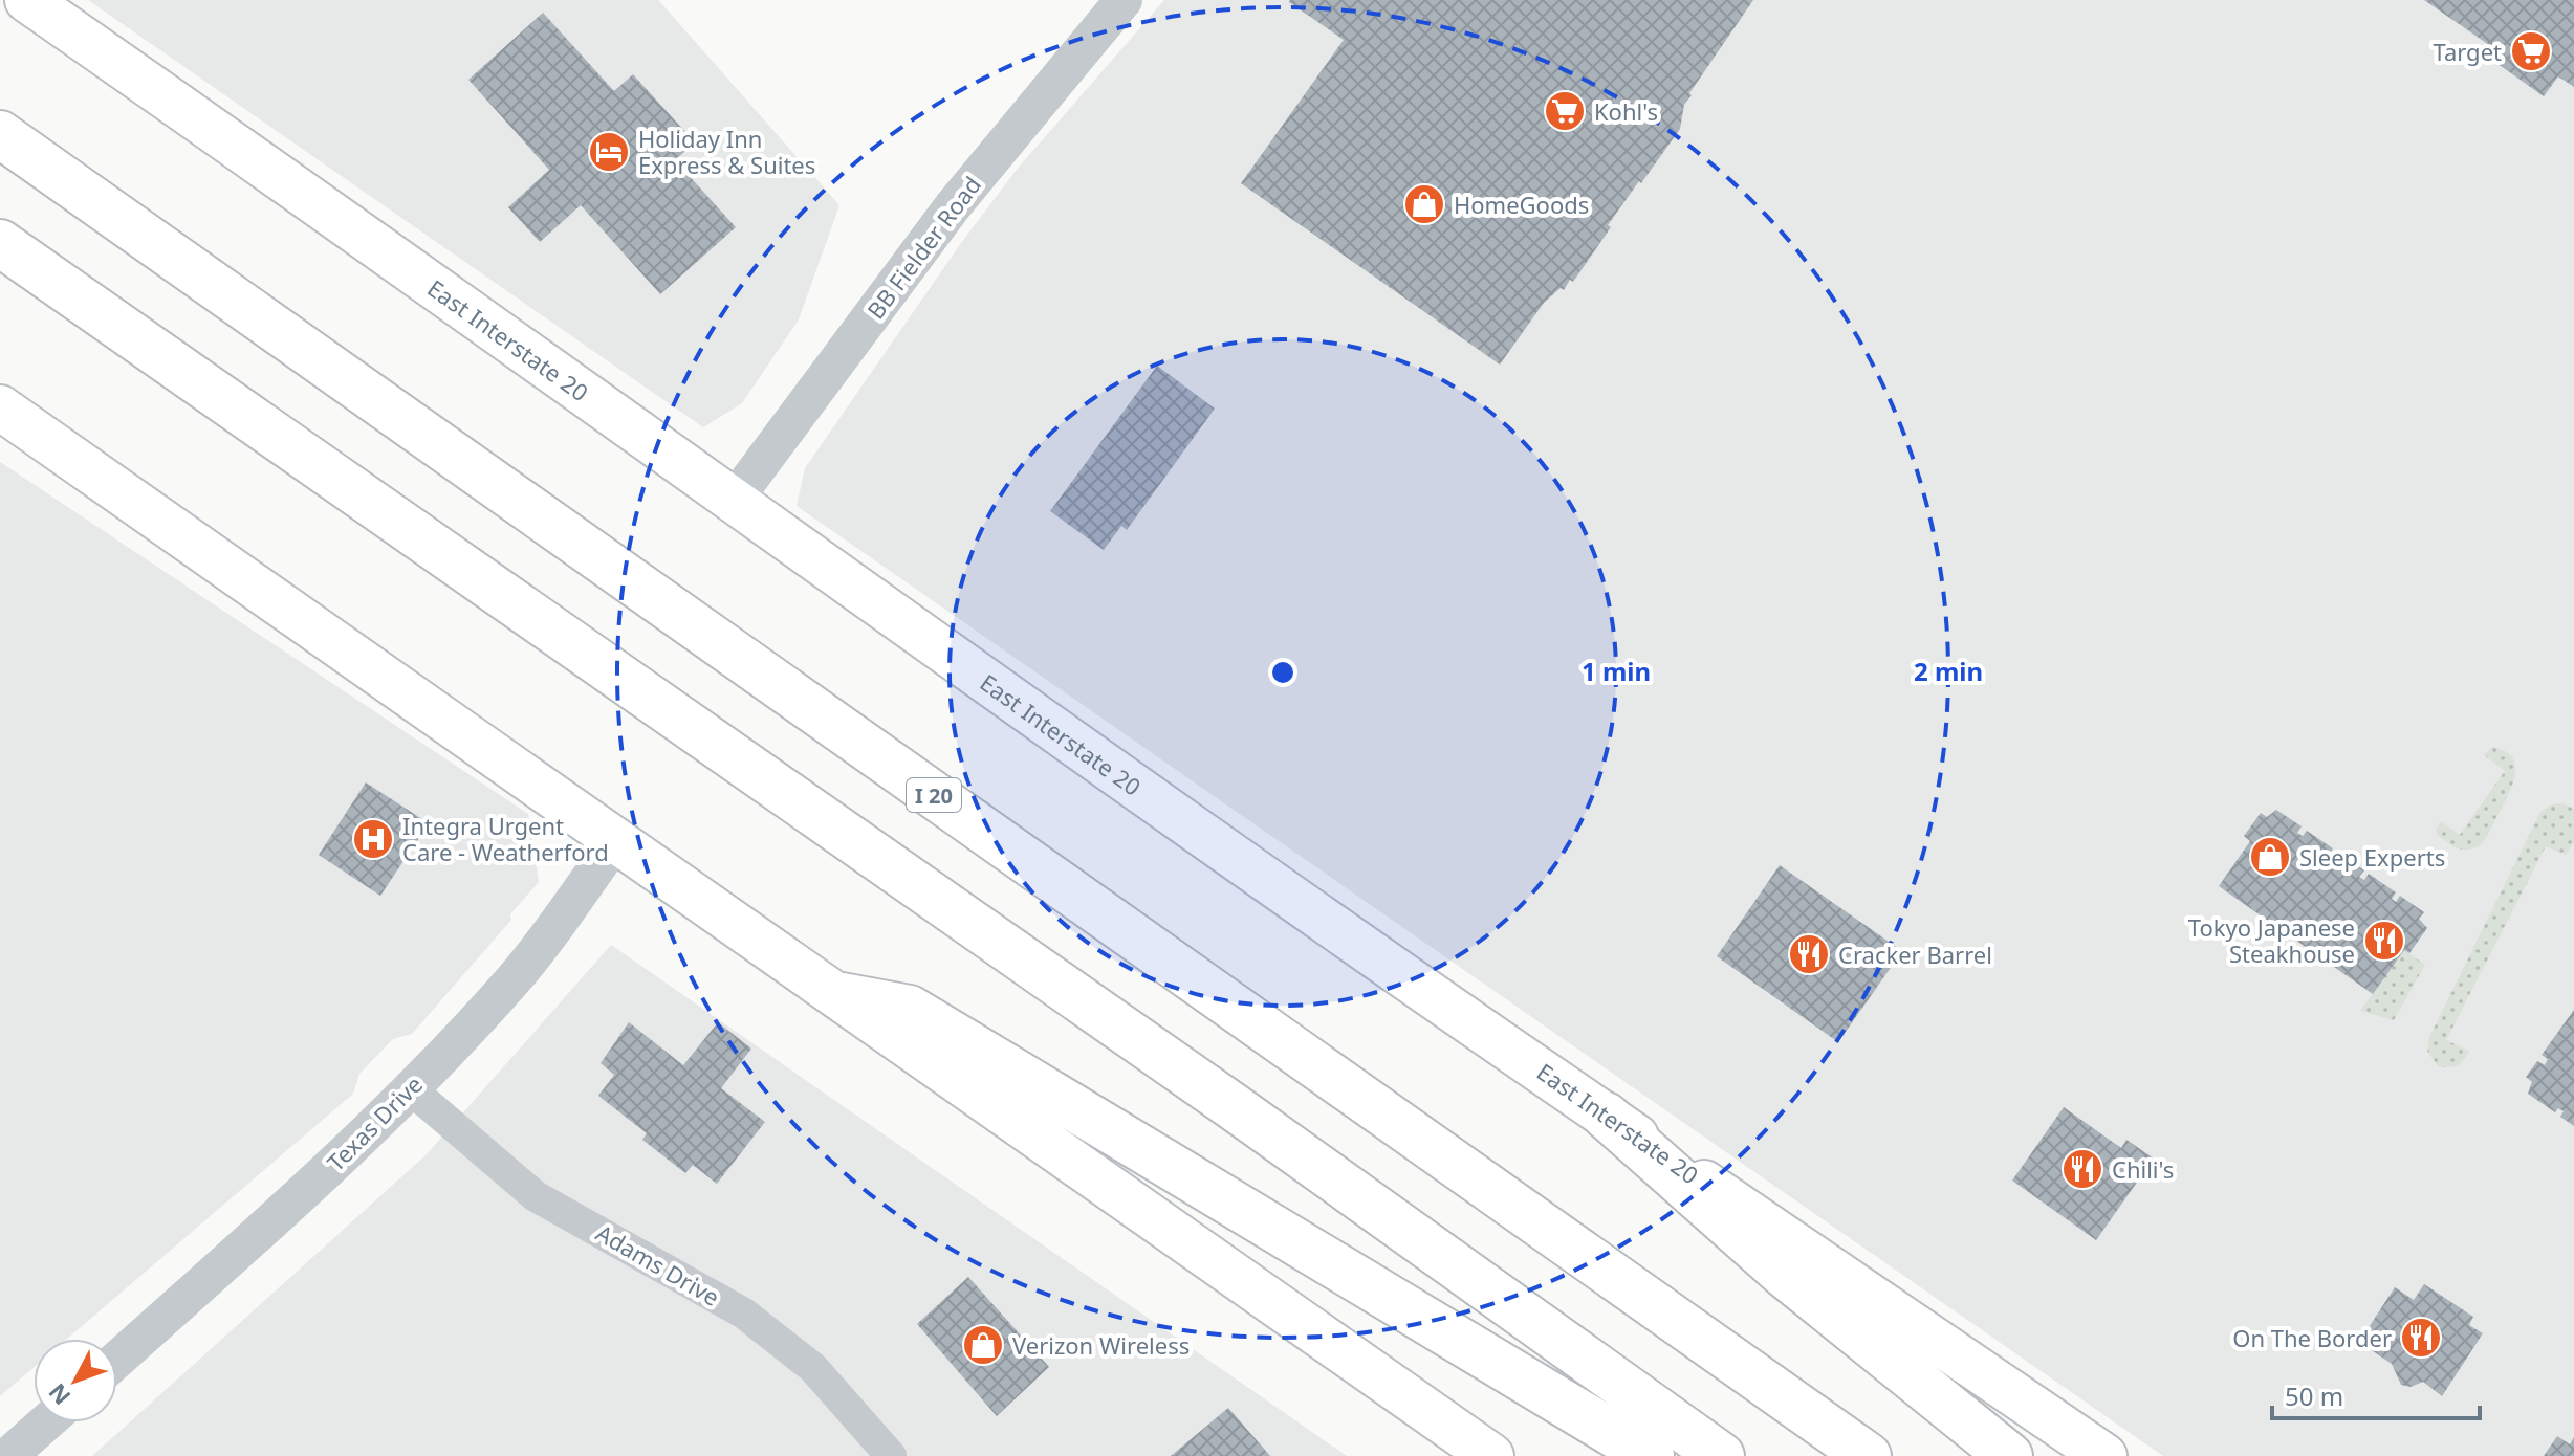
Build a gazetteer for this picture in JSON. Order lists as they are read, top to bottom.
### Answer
{
  "streets": {
    "highway": ["I 20"],
    "main road": ["East Interstate 20"],
    "street": ["BB Fielder Road", "Texas Drive", "Adams Drive"]
  },
  "crossings": [
    ["BB Fielder Road", "East Interstate 20"],
    ["Texas Drive", "Adams Drive"]
  ],
  "places": {
    "supermarket": ["Target", "Kohl's"],
    "hotel": ["Holiday Inn Express & Suites"],
    "shop": ["HomeGoods", "Sleep Experts", "Verizon Wireless"],
    "hospital": ["Integra Urgent Care - Weatherford"],
    "restaurant": [
      "Tokyo Japanese Steakhouse",
      "Cracker Barrel",
      "Chili's",
      "On The Border"
    ]
  },
  "scale_bar": "50 m",
  "north": "bottom left",
  "rings": ["1 min", "2 min"]
}
